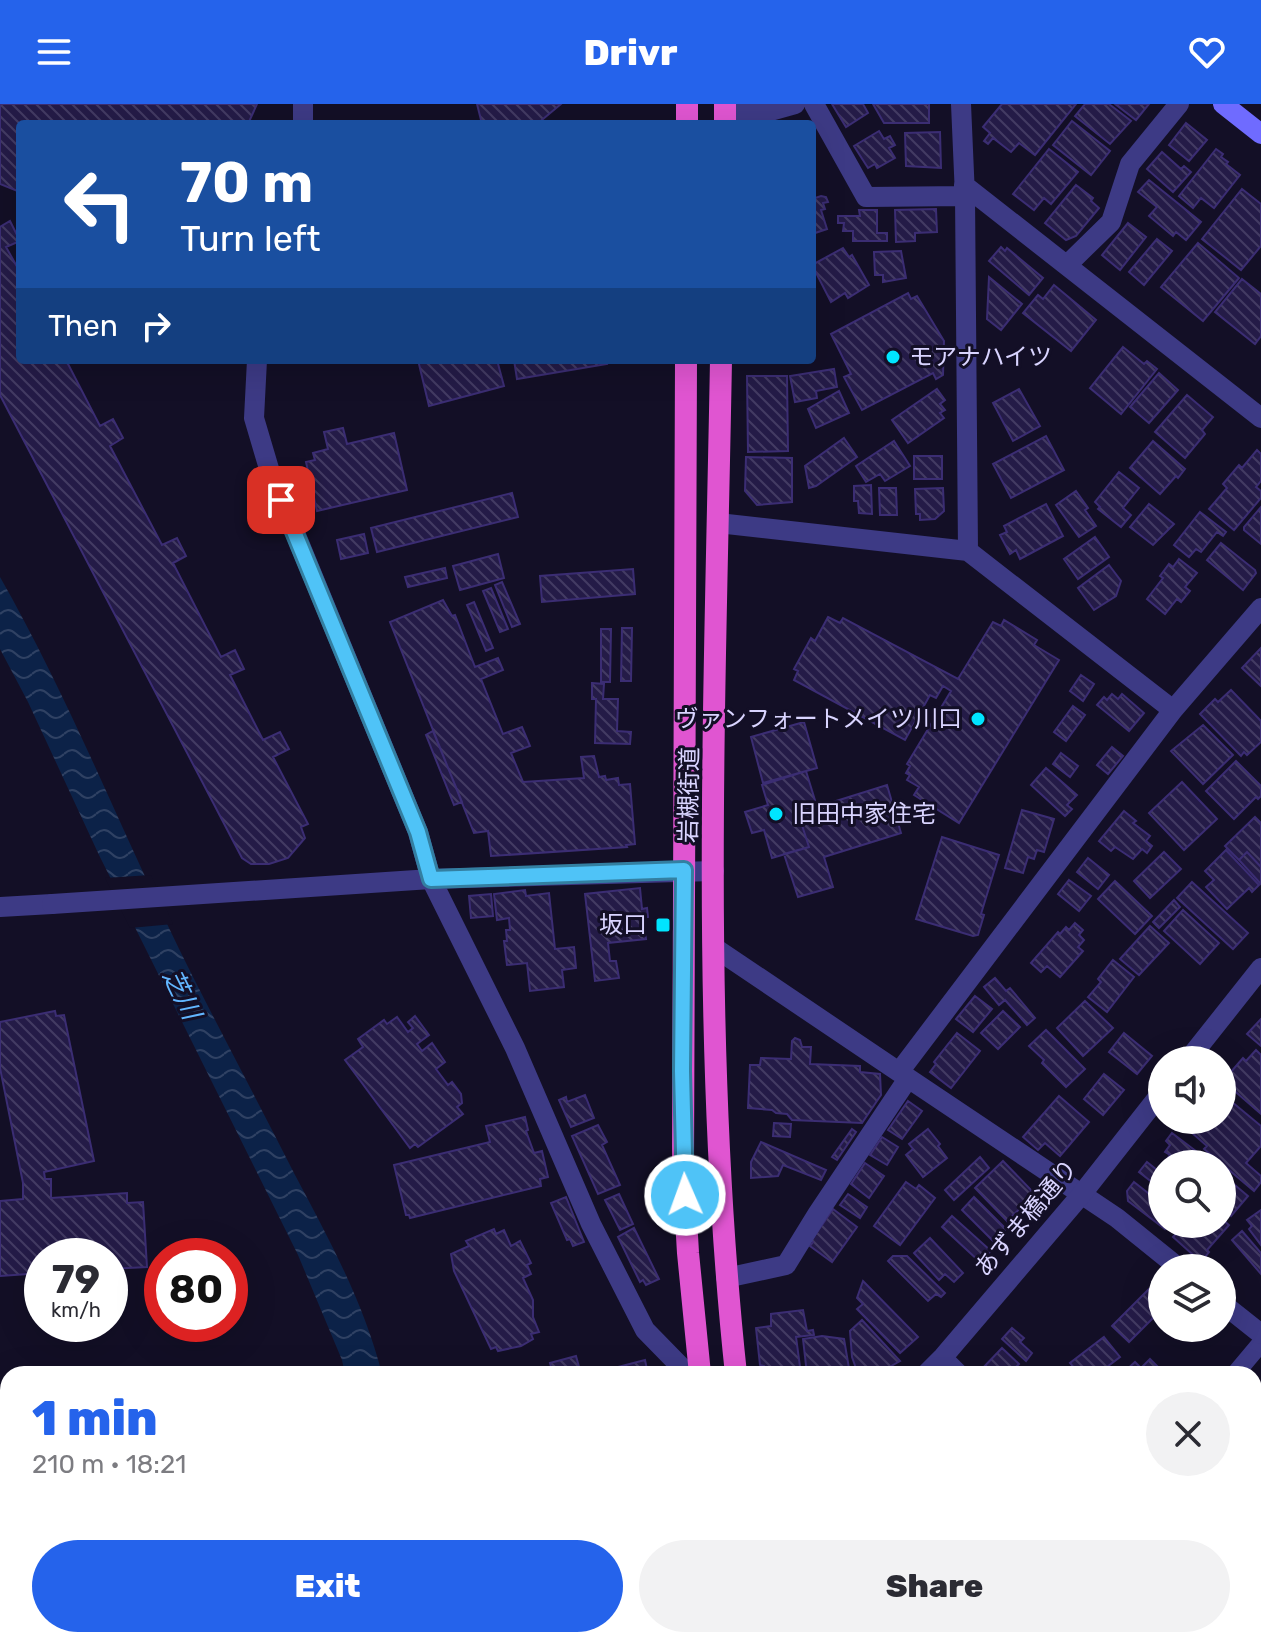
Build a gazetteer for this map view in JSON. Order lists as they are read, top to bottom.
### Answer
{
  "streets": {
    "highway": ["岩槻街道"],
    "street": ["あずま橋通り"]
  },
  "water": ["芝川"],
  "places": {
    "other": ["モアナハイツ", "ヴァンフォートメイツ川口", "旧田中家住宅"],
    "transit": ["坂口"]
  },
  "page": {
    "header": "Drivr",
    "turn": ["70 m", "Turn left"],
    "then": "Then",
    "speed": "79 km/h",
    "limit": "80",
    "heading": ["1 min", "210 m · 18:21"],
    "buttons": ["Exit", "Share"]
  }
}
